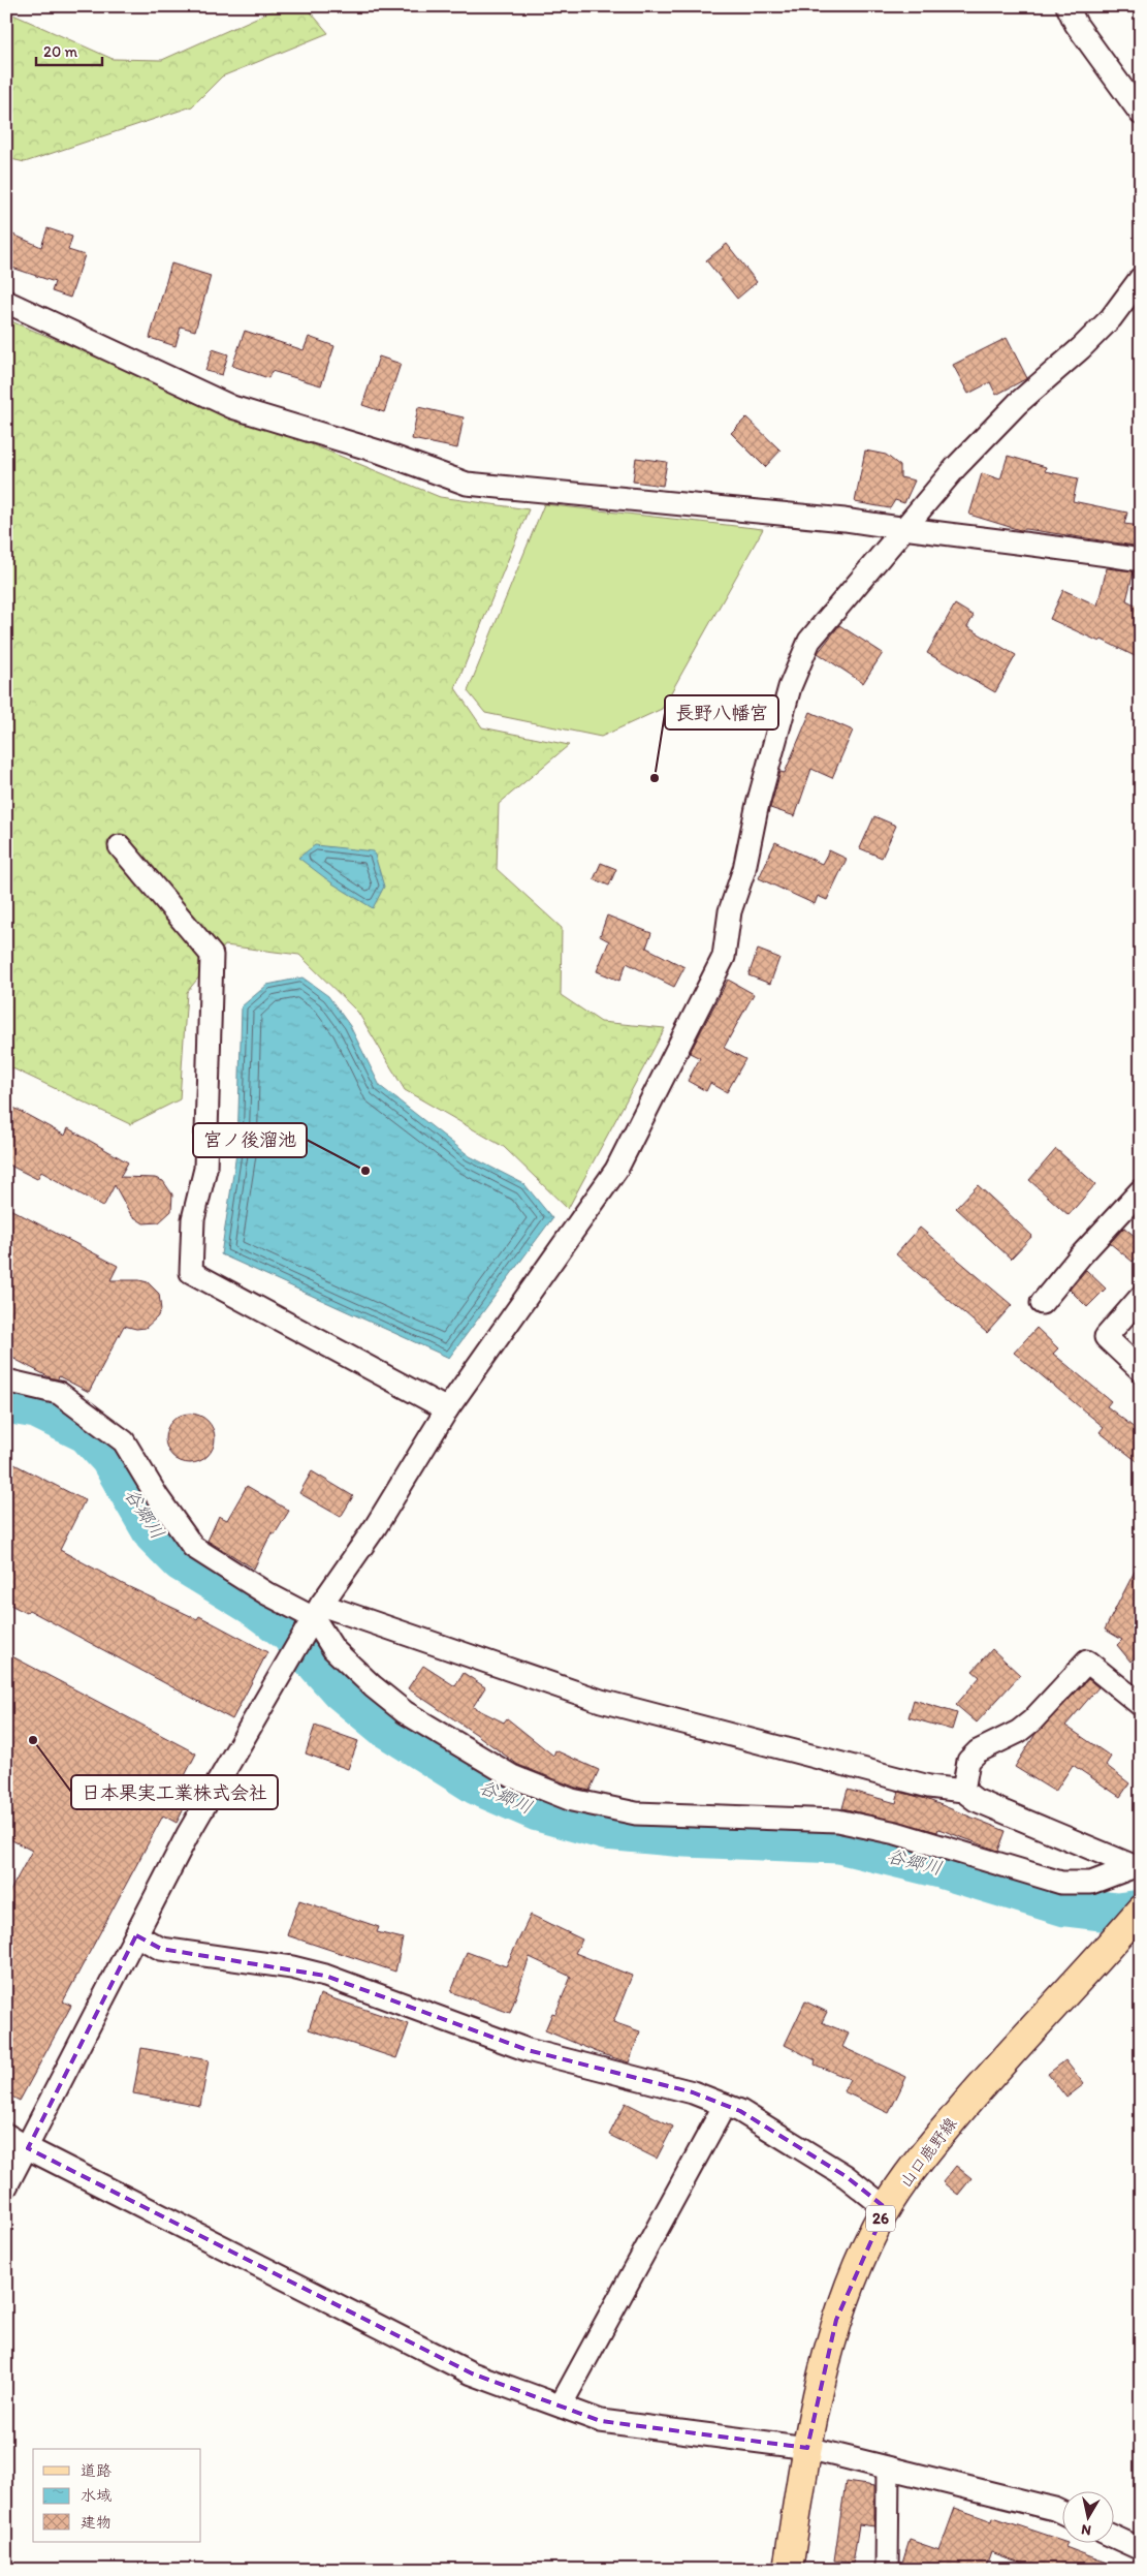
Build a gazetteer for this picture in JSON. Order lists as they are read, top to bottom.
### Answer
{
  "streets": {
    "main road": ["山口鹿野線", "26"]
  },
  "water": ["谷郷川"],
  "places": ["長野八幡宮", "宮ノ後溜池", "日本果実工業株式会社"],
  "legend": ["道路", "水域", "建物"],
  "scale_bar": "20 m",
  "north": "bottom"
}
